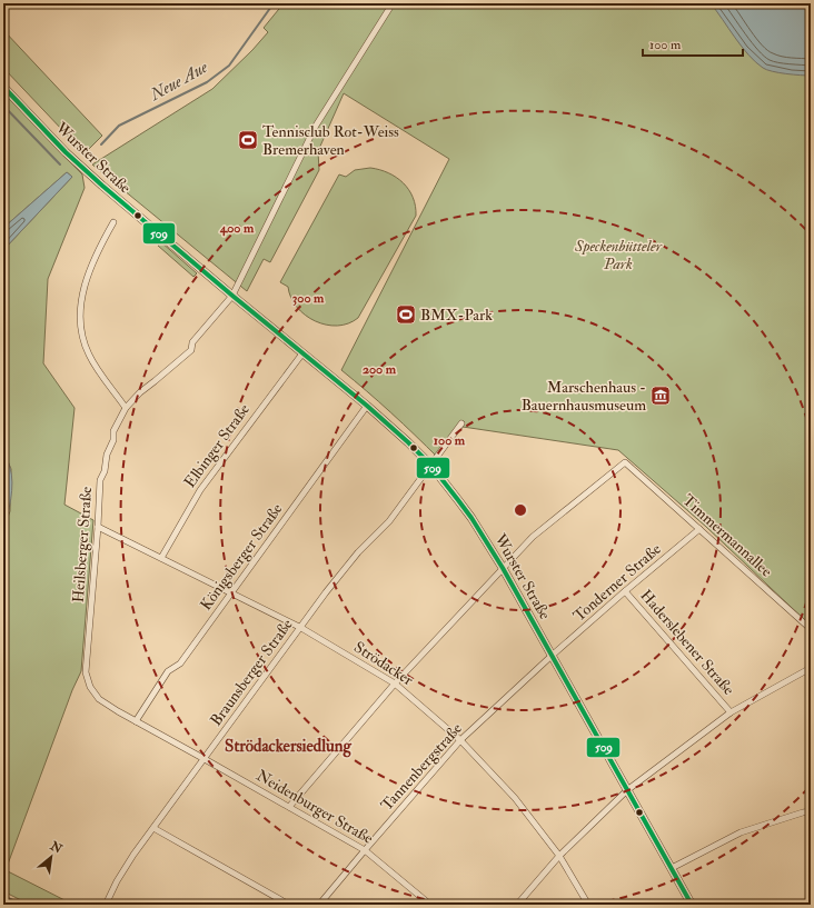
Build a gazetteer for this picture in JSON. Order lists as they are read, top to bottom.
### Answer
{
  "streets": {
    "street": [
      "Wurster Straße",
      "Elbinger Straße",
      "Timmermannallee",
      "Heilsberger Straße",
      "Königsberger Straße",
      "Tonderner Straße",
      "Haderslebener Straße",
      "Strödacker",
      "Braunsberger Straße",
      "Tannenbergstraße",
      "Neidenburger Straße"
    ]
  },
  "crossings": [
    ["Wurster Straße", "Elbinger Straße"],
    ["Wurster Straße", "Timmermannallee"],
    ["Wurster Straße", "Heilsberger Straße"],
    ["Wurster Straße", "Königsberger Straße"],
    ["Wurster Straße", "Tonderner Straße"],
    ["Wurster Straße", "Braunsberger Straße"],
    ["Wurster Straße", "Tannenbergstraße"],
    ["Elbinger Straße", "Strödacker"],
    ["Timmermannallee", "Tonderner Straße"],
    ["Heilsberger Straße", "Strödacker"],
    ["Heilsberger Straße", "Neidenburger Straße"],
    ["Königsberger Straße", "Strödacker"],
    ["Königsberger Straße", "Neidenburger Straße"],
    ["Tonderner Straße", "Haderslebener Straße"],
    ["Tonderner Straße", "Tannenbergstraße"],
    ["Strödacker", "Braunsberger Straße"],
    ["Strödacker", "Tannenbergstraße"],
    ["Braunsberger Straße", "Neidenburger Straße"],
    ["Tannenbergstraße", "Neidenburger Straße"]
  ],
  "districts": ["Strödackersiedlung"],
  "water": ["Neue Aue"],
  "parks": ["Speckenbütteler Park"],
  "places": {
    "sports": ["Tennisclub Rot-Weiss Bremerhaven", "BMX-Park"],
    "museum": ["Marschenhaus - Bauernhausmuseum"]
  },
  "lines": ["transit line 509"],
  "scale_bar": "100 m",
  "north": "top right",
  "rings": [
    "400 m",
    "300 m",
    "200 m",
    "100 m"
  ]
}
